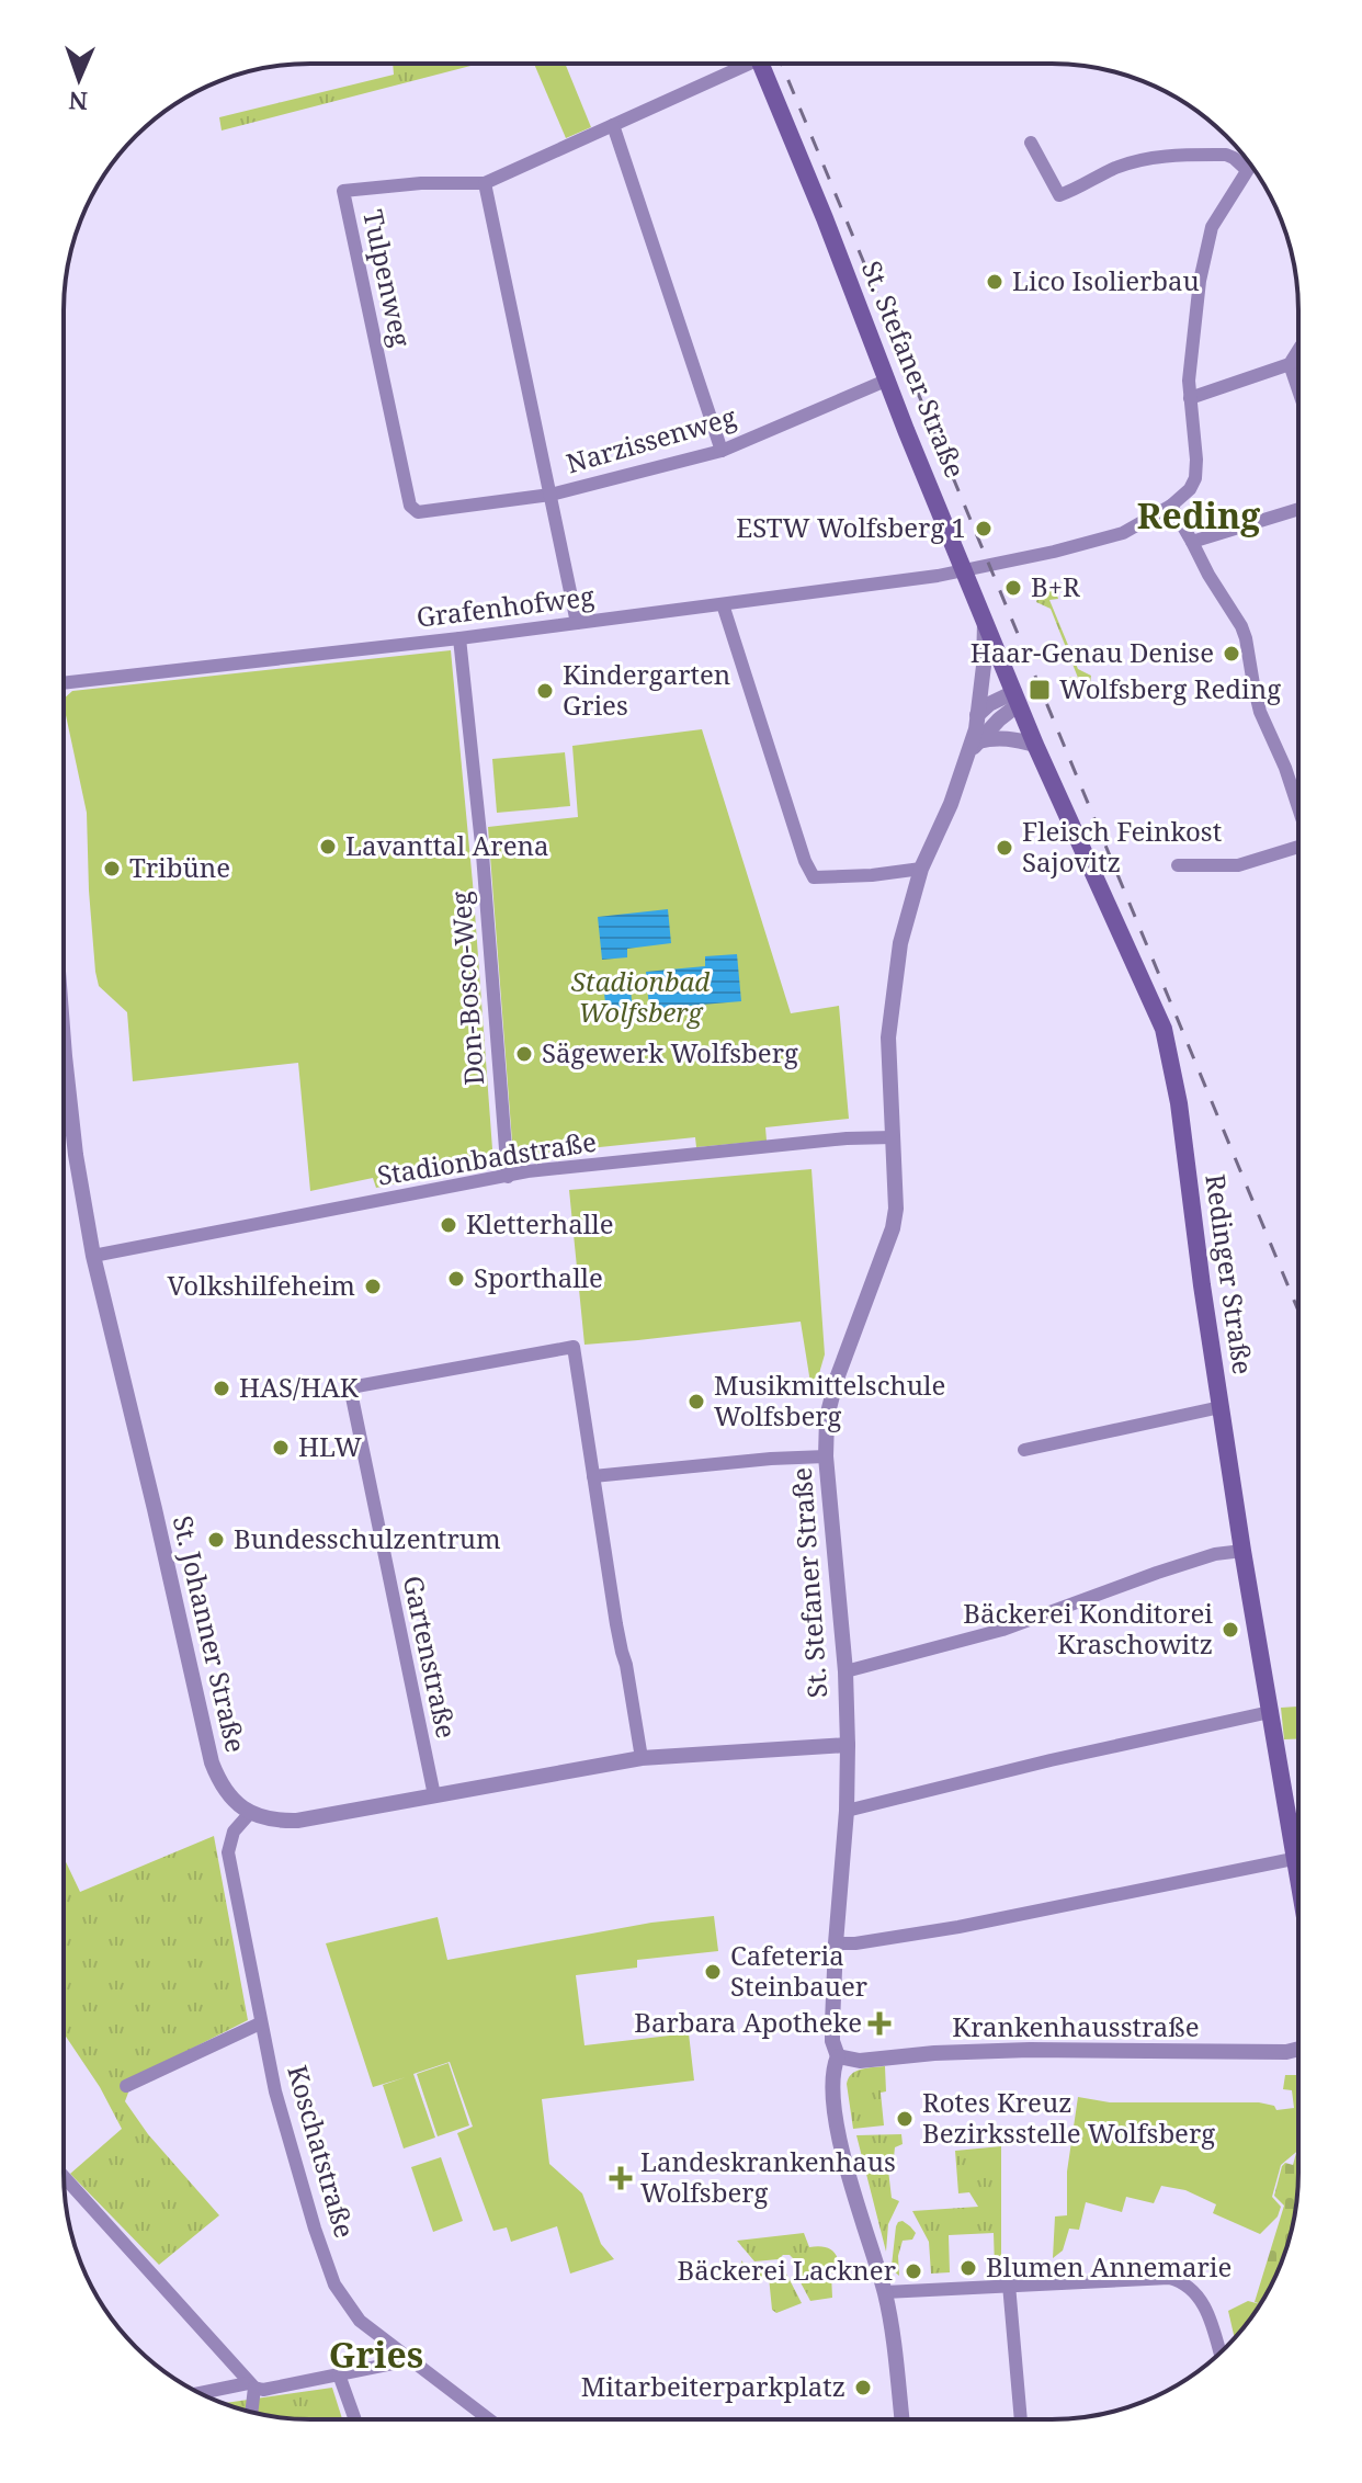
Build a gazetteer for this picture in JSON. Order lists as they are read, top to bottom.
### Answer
{
  "streets": {
    "main road": ["St. Stefaner Straße", "Redinger Straße"],
    "street": [
      "Tulpenweg",
      "Narzissenweg",
      "Grafenhofweg",
      "Don-Bosco-Weg",
      "Stadionbadstraße",
      "St. Johanner Straße",
      "Gartenstraße",
      "Krankenhausstraße",
      "Koschatstraße"
    ]
  },
  "crossings": [
    ["Tulpenweg", "Narzissenweg"],
    ["St. Stefaner Straße", "Narzissenweg"],
    ["St. Stefaner Straße", "Grafenhofweg"],
    ["St. Stefaner Straße", "Stadionbadstraße"],
    ["St. Stefaner Straße", "Redinger Straße"],
    ["St. Stefaner Straße", "Krankenhausstraße"],
    ["Grafenhofweg", "Don-Bosco-Weg"],
    ["Don-Bosco-Weg", "Stadionbadstraße"],
    ["Stadionbadstraße", "St. Johanner Straße"],
    ["St. Johanner Straße", "Koschatstraße"]
  ],
  "districts": ["Reding", "Gries"],
  "parks": ["Stadionbad Wolfsberg"],
  "places": {
    "other": [
      "Lico Isolierbau",
      "ESTW Wolfsberg 1",
      "B+R",
      "Haar-Genau Denise",
      "Kindergarten Gries",
      "Lavanttal Arena",
      "Fleisch Feinkost Sajovitz",
      "Tribüne",
      "Sägewerk Wolfsberg",
      "Kletterhalle",
      "Sporthalle",
      "Volkshilfeheim",
      "HAS/HAK",
      "Musikmittelschule Wolfsberg",
      "HLW",
      "Bundesschulzentrum",
      "Bäckerei Konditorei Kraschowitz",
      "Cafeteria Steinbauer",
      "Rotes Kreuz Bezirksstelle Wolfsberg",
      "Blumen Annemarie",
      "Bäckerei Lackner",
      "Mitarbeiterparkplatz"
    ],
    "transit": ["Wolfsberg Reding"],
    "health": ["Barbara Apotheke", "Landeskrankenhaus Wolfsberg"]
  },
  "north": "bottom"
}
